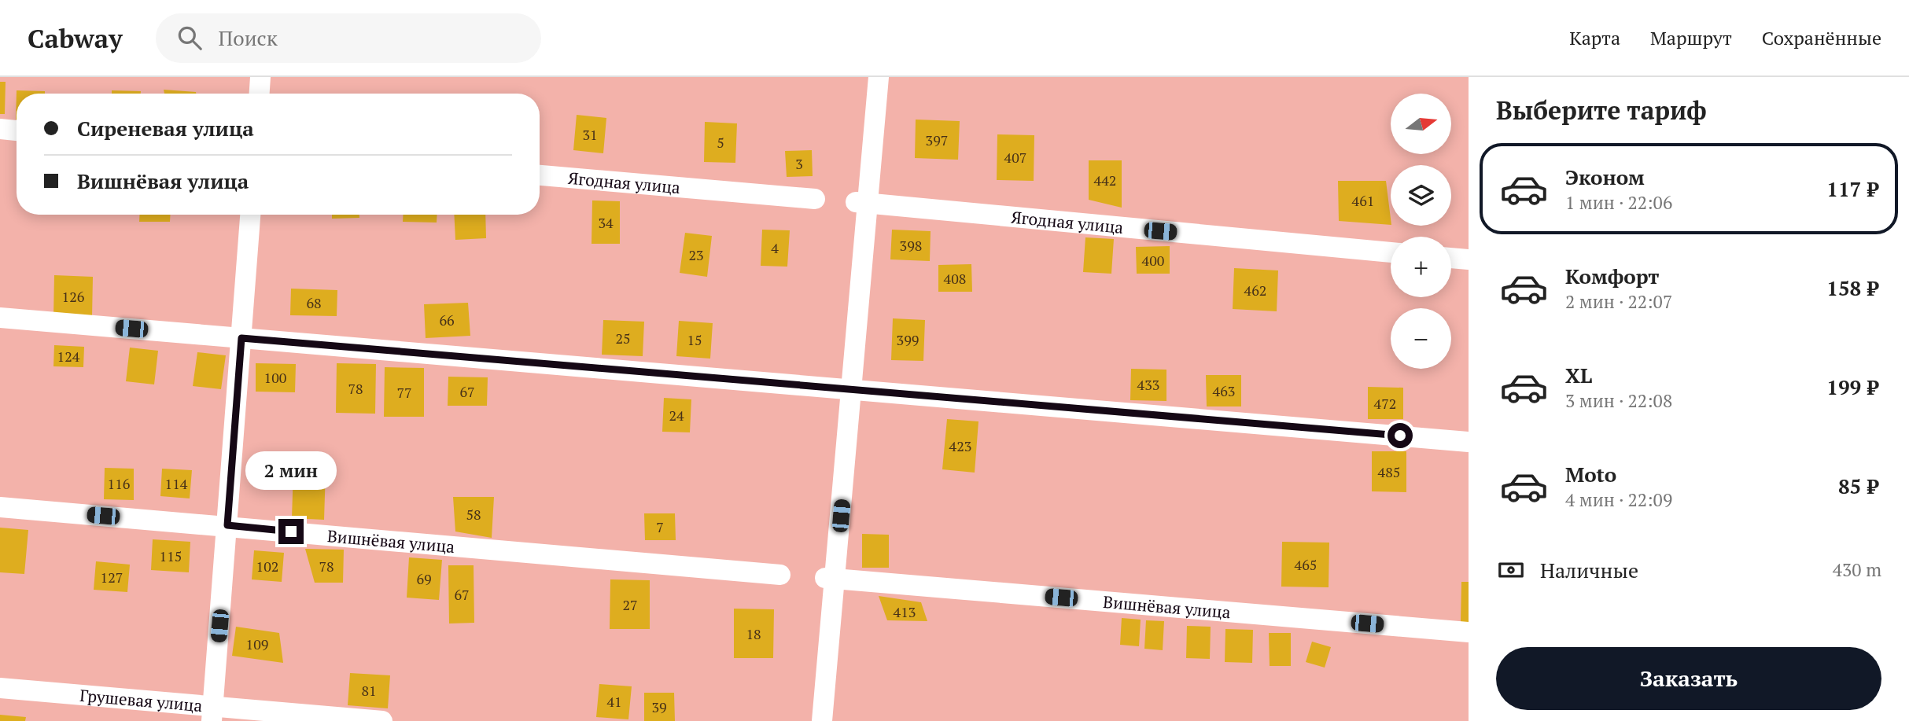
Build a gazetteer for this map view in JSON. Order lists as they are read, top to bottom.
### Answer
{
  "streets": {
    "street": ["Ягодная улица", "Вишнёвая улица", "Грушевая улица"]
  },
  "house_numbers": [
    "31",
    "397",
    "5",
    "407",
    "3",
    "442",
    "461",
    "34",
    "398",
    "4",
    "23",
    "400",
    "408",
    "462",
    "126",
    "68",
    "66",
    "25",
    "15",
    "399",
    "124",
    "100",
    "433",
    "78",
    "463",
    "67",
    "77",
    "472",
    "24",
    "423",
    "485",
    "116",
    "114",
    "58",
    "7",
    "115",
    "465",
    "102",
    "78",
    "127",
    "69",
    "67",
    "27",
    "413",
    "18",
    "109",
    "81",
    "41",
    "39"
  ],
  "north": "right",
  "page": {
    "header": "Cabway",
    "search": "Поиск",
    "nav": ["Карта", "Маршрут", "Сохранённые"],
    "heading": "Выберите тариф",
    "map_buttons": ["+", "−"],
    "banner": ["Сиреневая улица", "Вишнёвая улица"],
    "list": [
      {
        "name": "Эконом",
        "note": "1 мин · 22:06",
        "value": "117 ₽"
      },
      {
        "name": "Комфорт",
        "note": "2 мин · 22:07",
        "value": "158 ₽"
      },
      {
        "name": "XL",
        "note": "3 мин · 22:08",
        "value": "199 ₽"
      },
      {
        "name": "Moto",
        "note": "4 мин · 22:09",
        "value": "85 ₽"
      }
    ],
    "bubble": "2 мин",
    "pay": ["Наличные", "430 m"],
    "buttons": "Заказать"
  }
}
